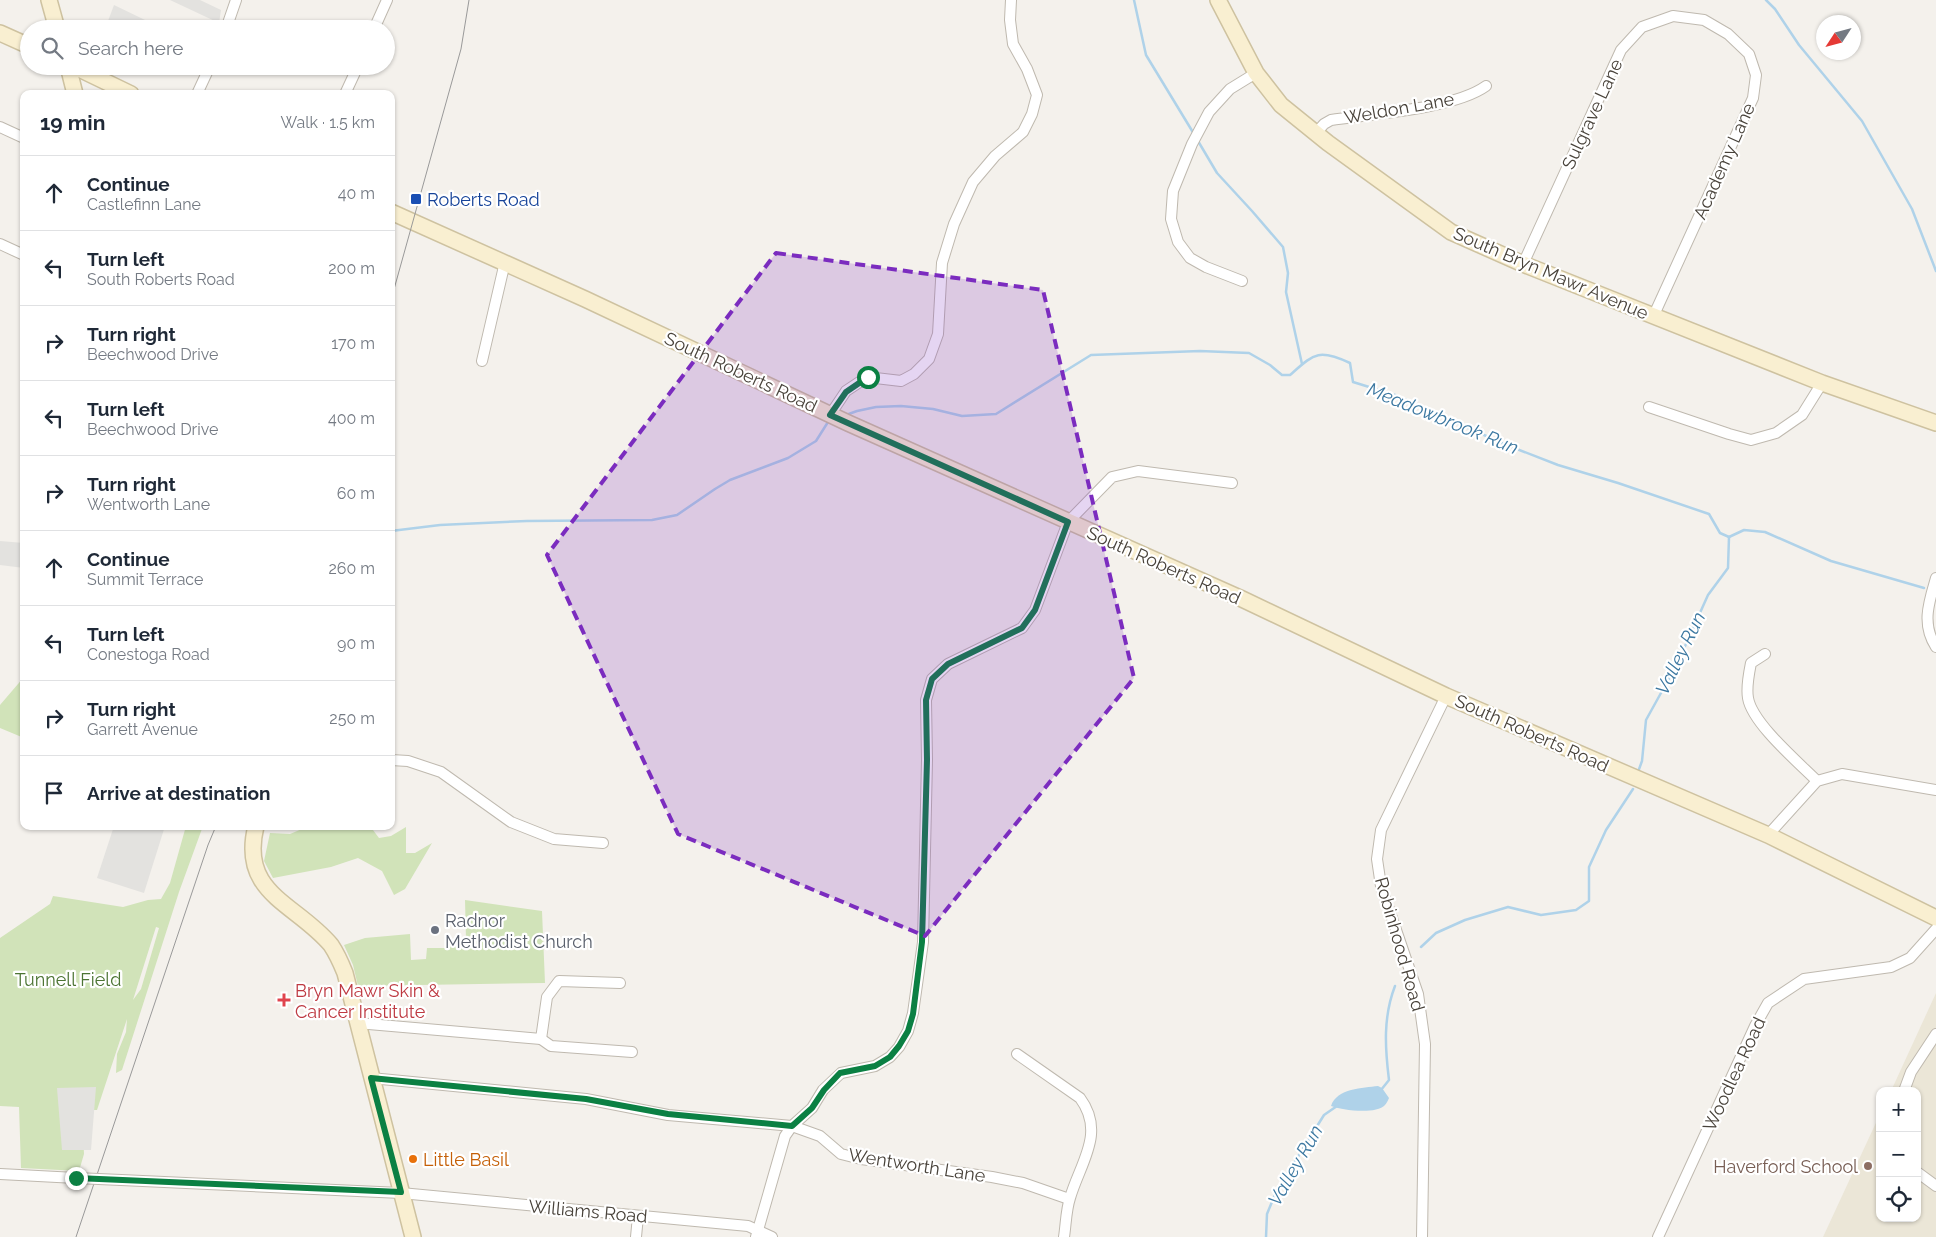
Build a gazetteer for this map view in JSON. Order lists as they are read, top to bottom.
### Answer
{
  "streets": {
    "street": [
      "Weldon Lane",
      "Sulgrave Lane",
      "Academy Lane",
      "South Bryn Mawr Avenue",
      "South Roberts Road",
      "Robinhood Road",
      "Woodlea Road",
      "Wentworth Lane",
      "Williams Road"
    ]
  },
  "crossings": [
    ["Weldon Lane", "South Bryn Mawr Avenue"],
    ["Sulgrave Lane", "Academy Lane"],
    ["Sulgrave Lane", "South Bryn Mawr Avenue"],
    ["Academy Lane", "South Bryn Mawr Avenue"],
    ["South Roberts Road", "Robinhood Road"]
  ],
  "water": ["Meadowbrook Run", "Valley Run"],
  "parks": ["Tunnell Field"],
  "places": {
    "transit": ["Roberts Road"],
    "other": ["Radnor Methodist Church", "Little Basil", "Haverford School"],
    "health": ["Bryn Mawr Skin & Cancer Institute"]
  },
  "north": "bottom left",
  "page": {
    "search": "Search here",
    "heading": ["19 min", "Walk · 1.5 km"],
    "list": [
      ["Continue", "Castlefinn Lane", "40 m"],
      ["Turn left", "South Roberts Road", "200 m"],
      ["Turn right", "Beechwood Drive", "170 m"],
      ["Turn left", "Beechwood Drive", "400 m"],
      ["Turn right", "Wentworth Lane", "60 m"],
      ["Continue", "Summit Terrace", "260 m"],
      ["Turn left", "Conestoga Road", "90 m"],
      ["Turn right", "Garrett Avenue", "250 m"],
      "Arrive at destination"
    ],
    "map_buttons": ["+", "−"]
  }
}
